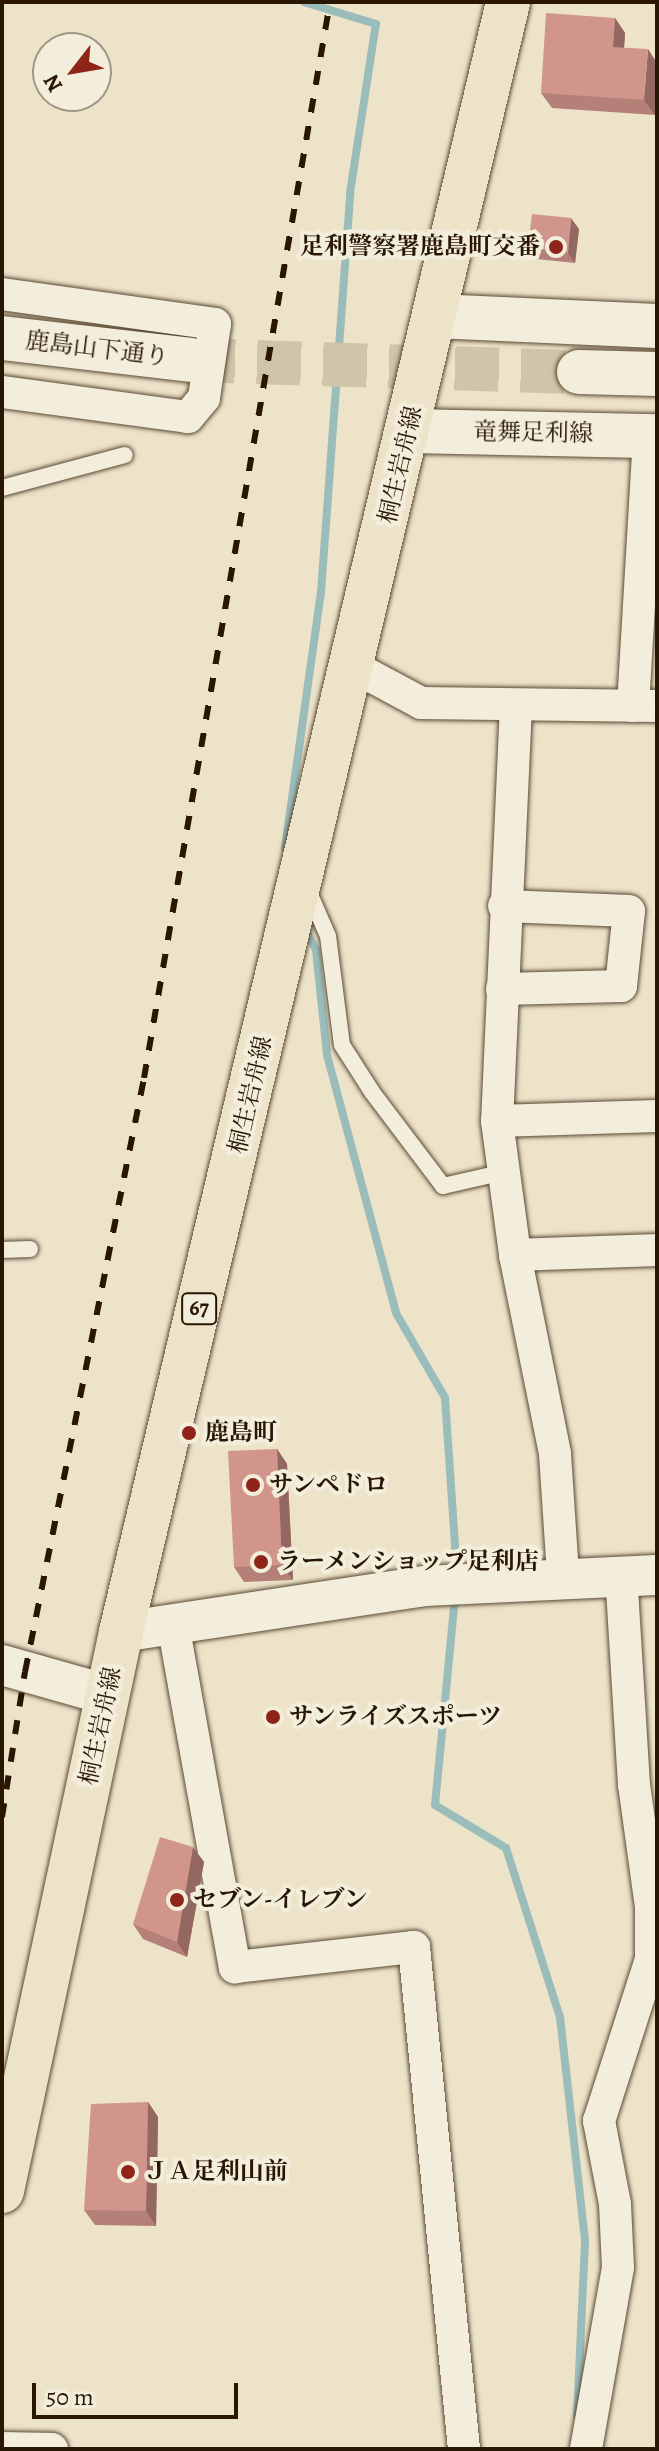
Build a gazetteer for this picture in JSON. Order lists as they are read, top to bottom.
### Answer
{
  "streets": {
    "main road": [
      "鹿島山下通り",
      "竜舞足利線",
      "桐生岩舟線",
      "67"
    ]
  },
  "crossings": [
    ["竜舞足利線", "桐生岩舟線"]
  ],
  "places": [
    "足利警察署鹿島町交番",
    "鹿島町",
    "サンペドロ",
    "ラーメンショップ足利店",
    "サンライズスポーツ",
    "セブン-イレブン",
    "ＪＡ足利山前"
  ],
  "scale_bar": "50 m",
  "north": "bottom left"
}
